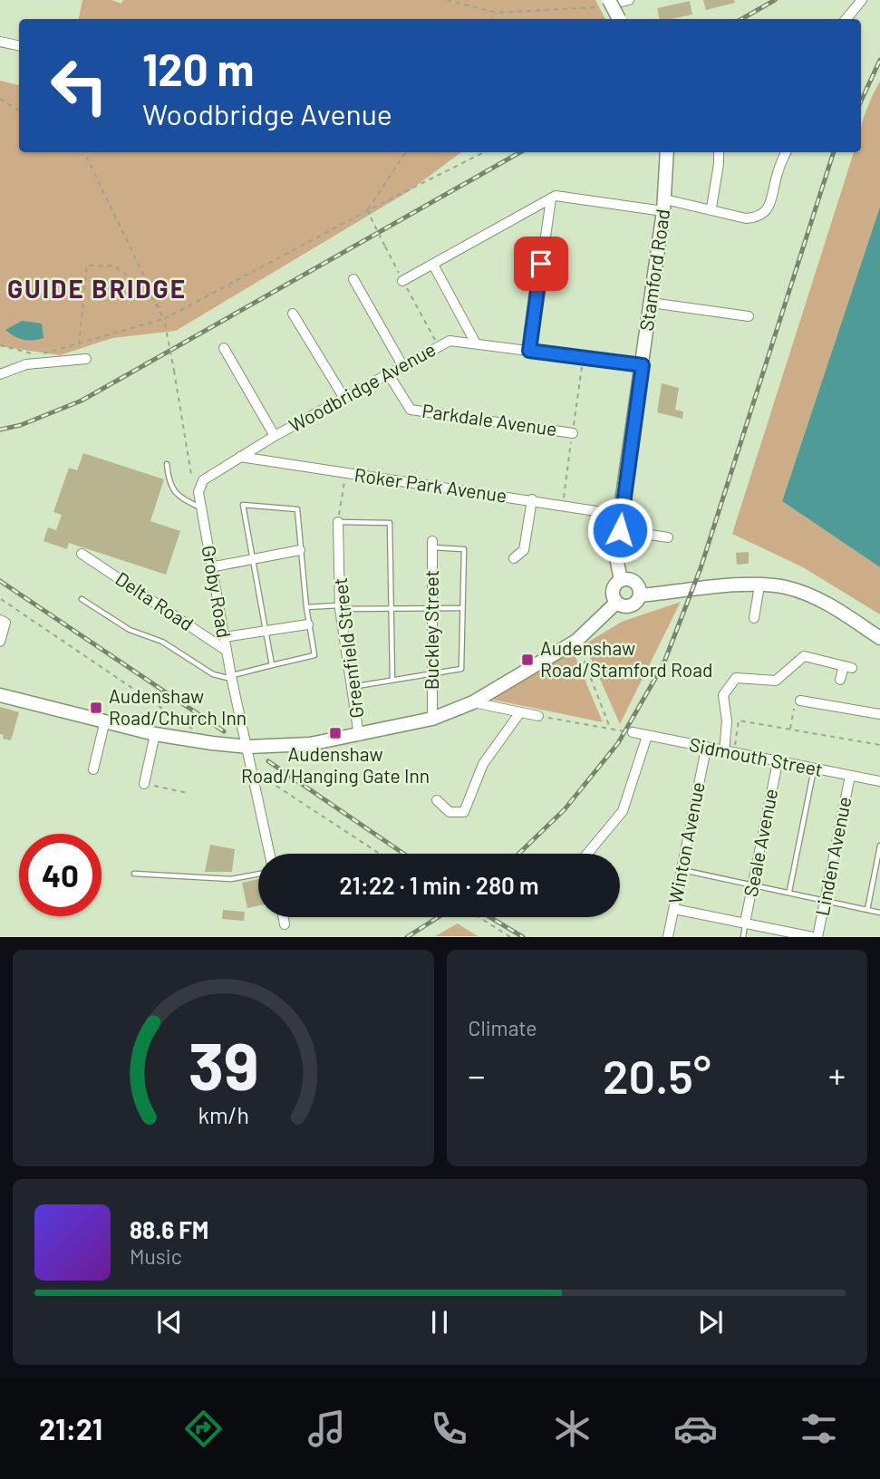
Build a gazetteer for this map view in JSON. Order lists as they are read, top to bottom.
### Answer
{
  "streets": {
    "main road": ["Stamford Road"],
    "street": [
      "Woodbridge Avenue",
      "Parkdale Avenue",
      "Roker Park Avenue",
      "Groby Road",
      "Delta Road",
      "Buckley Street",
      "Greenfield Street",
      "Sidmouth Street",
      "Winton Avenue",
      "Seale Avenue",
      "Linden Avenue"
    ]
  },
  "crossings": [
    ["Stamford Road", "Woodbridge Avenue"],
    ["Stamford Road", "Roker Park Avenue"],
    ["Woodbridge Avenue", "Parkdale Avenue"],
    ["Woodbridge Avenue", "Roker Park Avenue"],
    ["Groby Road", "Delta Road"],
    ["Sidmouth Street", "Winton Avenue"],
    ["Sidmouth Street", "Seale Avenue"],
    ["Sidmouth Street", "Linden Avenue"]
  ],
  "districts": ["GUIDE BRIDGE"],
  "places": {
    "transit": ["Audenshaw Road/Stamford Road", "Audenshaw Road/Church Inn", "Audenshaw Road/Hanging Gate Inn"]
  },
  "page": {
    "turn": ["120 m", "Woodbridge Avenue"],
    "limit": "40",
    "trip": "21:22 · 1 min · 280 m",
    "tile": "Climate",
    "heat": ["−", "20.5°", "+"],
    "song": ["88.6 FM", "Music"],
    "tabs": "21:21",
    "gauge": ["39", "km/h"]
  }
}
